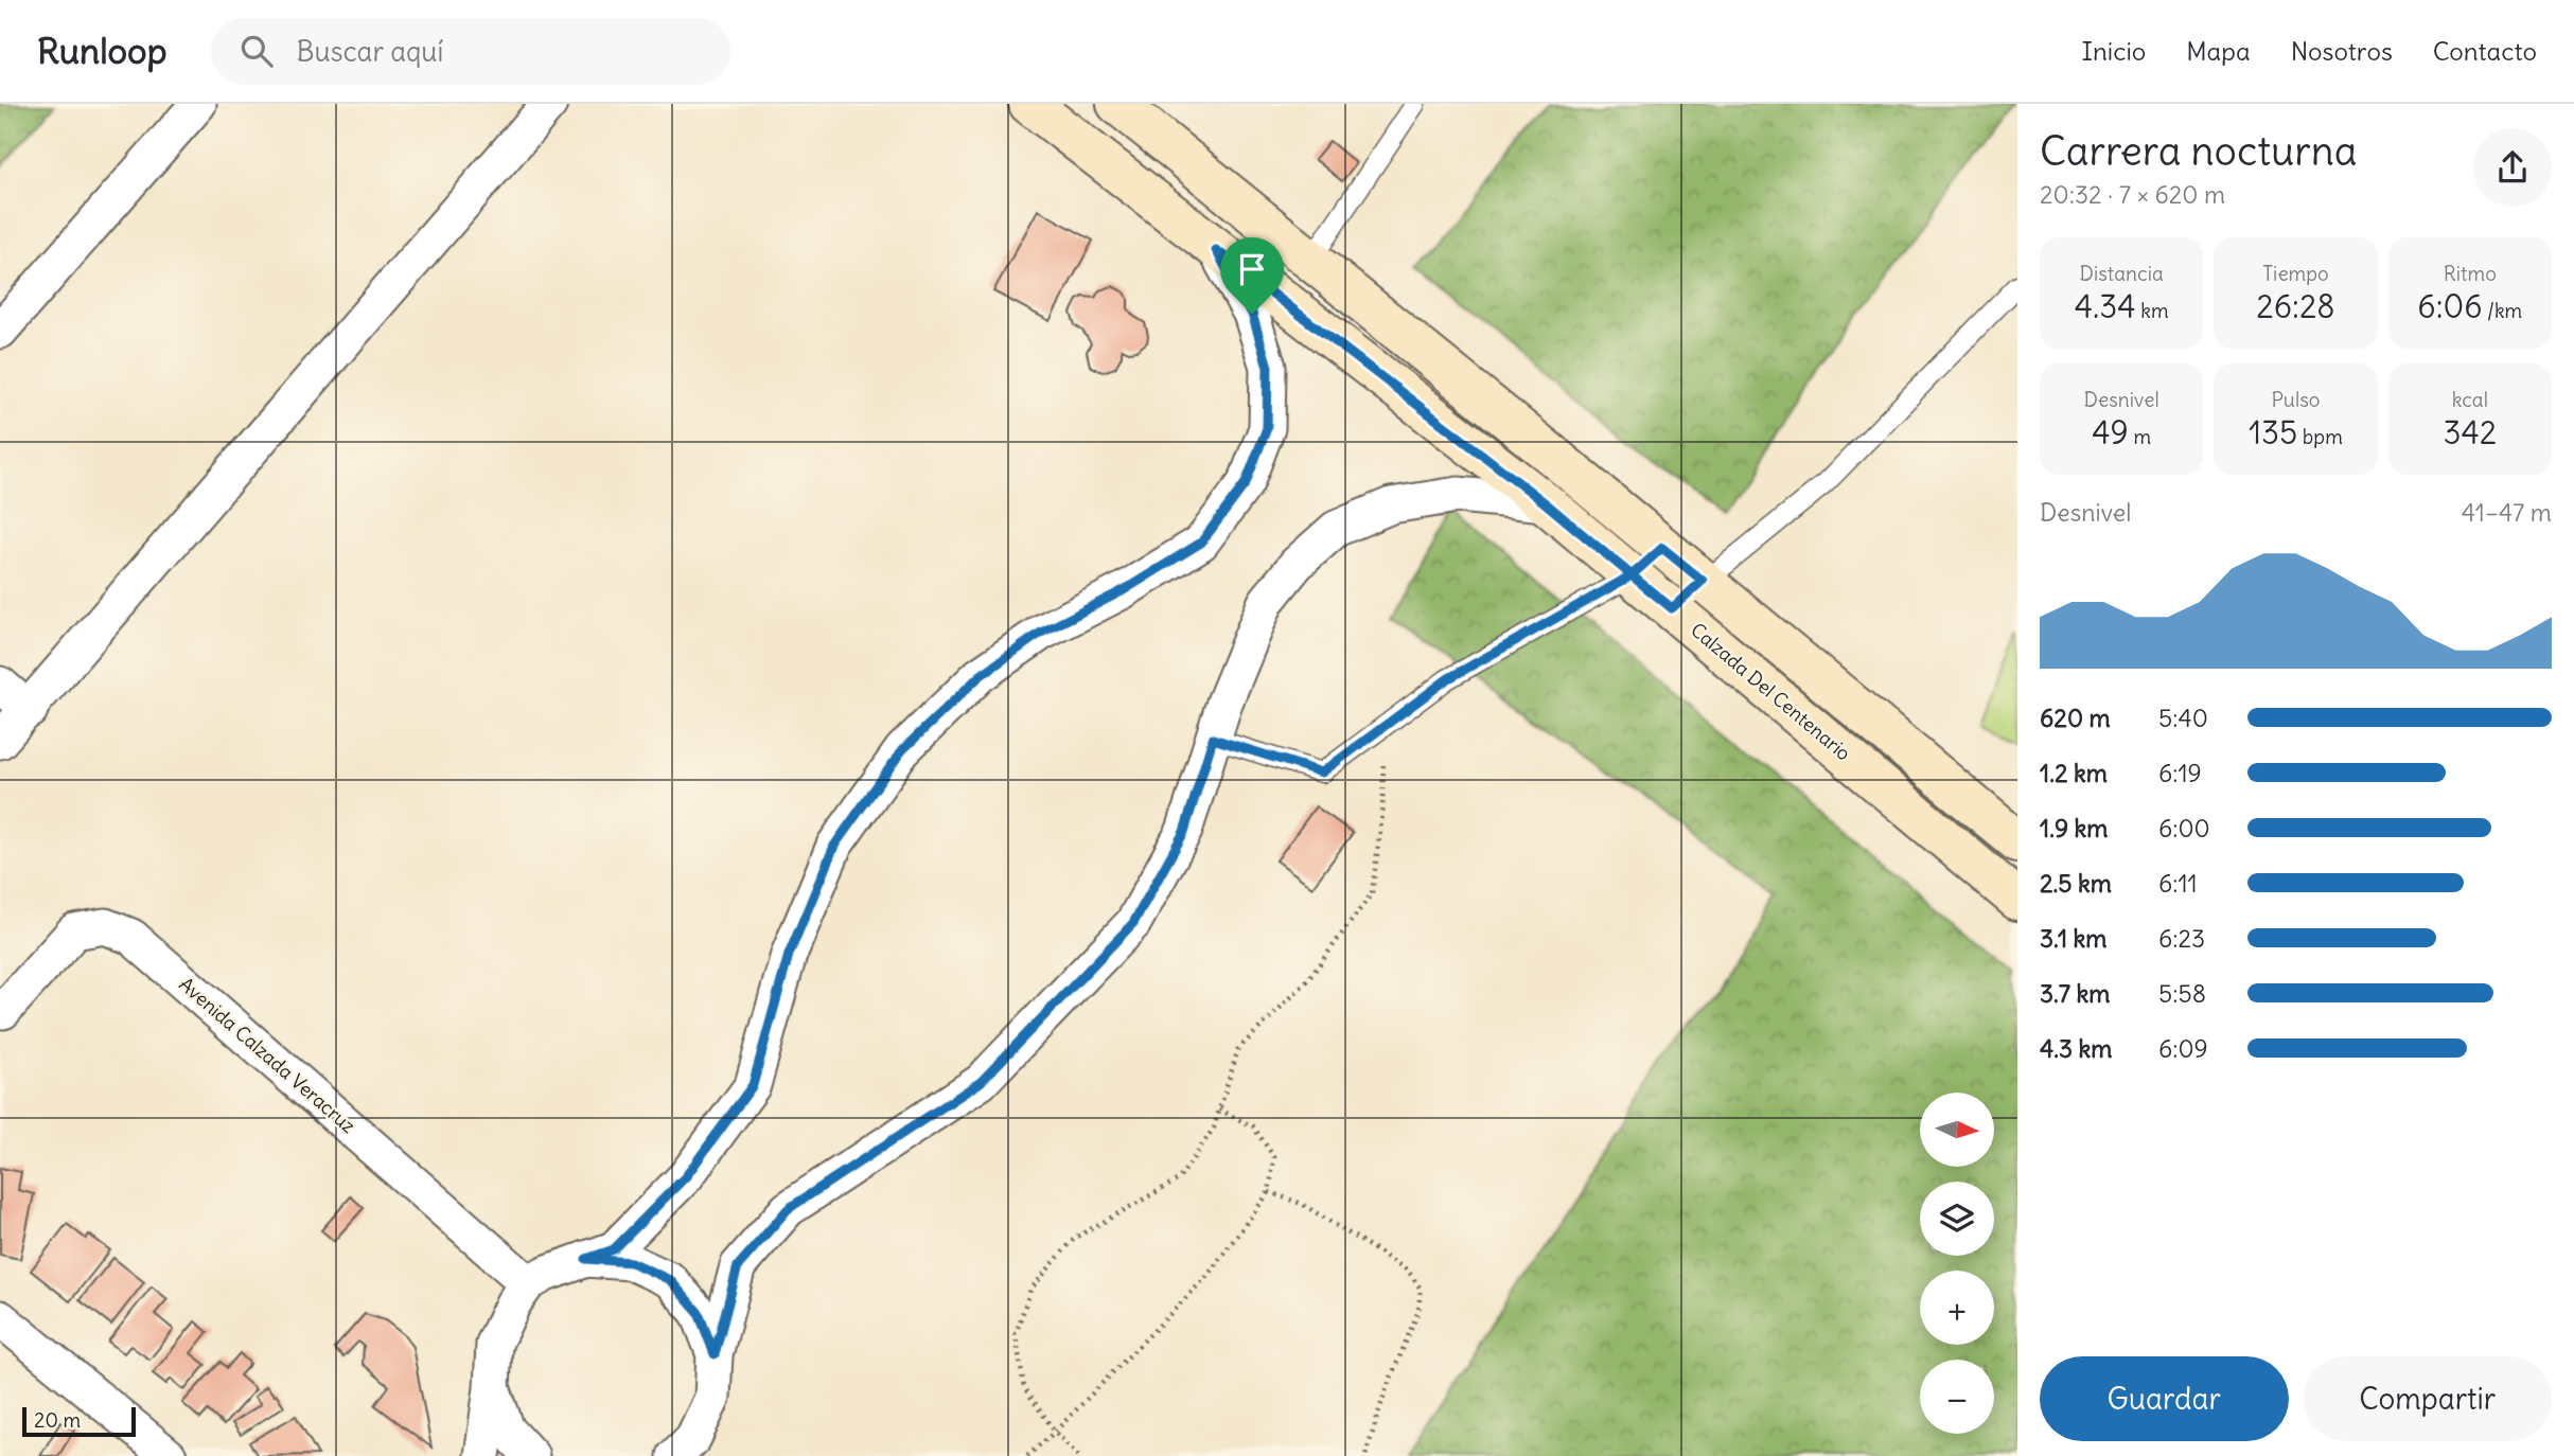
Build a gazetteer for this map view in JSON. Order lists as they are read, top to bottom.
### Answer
{
  "streets": {
    "main road": ["Calzada Del Centenario"],
    "street": ["Avenida Calzada Veracruz"]
  },
  "scale_bar": "20 m",
  "north": "right",
  "page": {
    "header": "Runloop",
    "search": "Buscar aquí",
    "nav": [
      "Inicio",
      "Mapa",
      "Nosotros",
      "Contacto"
    ],
    "heading": ["Carrera nocturna", "20:32 · 7 × 620 m"],
    "stats": [
      ["Distancia", "4.34 km"],
      ["Tiempo", "26:28"],
      ["Ritmo", "6:06 /km"],
      ["Desnivel", "49 m"],
      ["Pulso", "135 bpm"],
      ["kcal", "342"]
    ],
    "chart": ["Desnivel", "41–47 m"],
    "list": [
      {
        "name": "620 m",
        "note": "5:40"
      },
      {
        "name": "1.2 km",
        "note": "6:19"
      },
      {
        "name": "1.9 km",
        "note": "6:00"
      },
      {
        "name": "2.5 km",
        "note": "6:11"
      },
      {
        "name": "3.1 km",
        "note": "6:23"
      },
      {
        "name": "3.7 km",
        "note": "5:58"
      },
      {
        "name": "4.3 km",
        "note": "6:09"
      }
    ],
    "map_buttons": ["+", "−"],
    "buttons": ["Guardar", "Compartir"],
    "scale": "20 m"
  }
}
